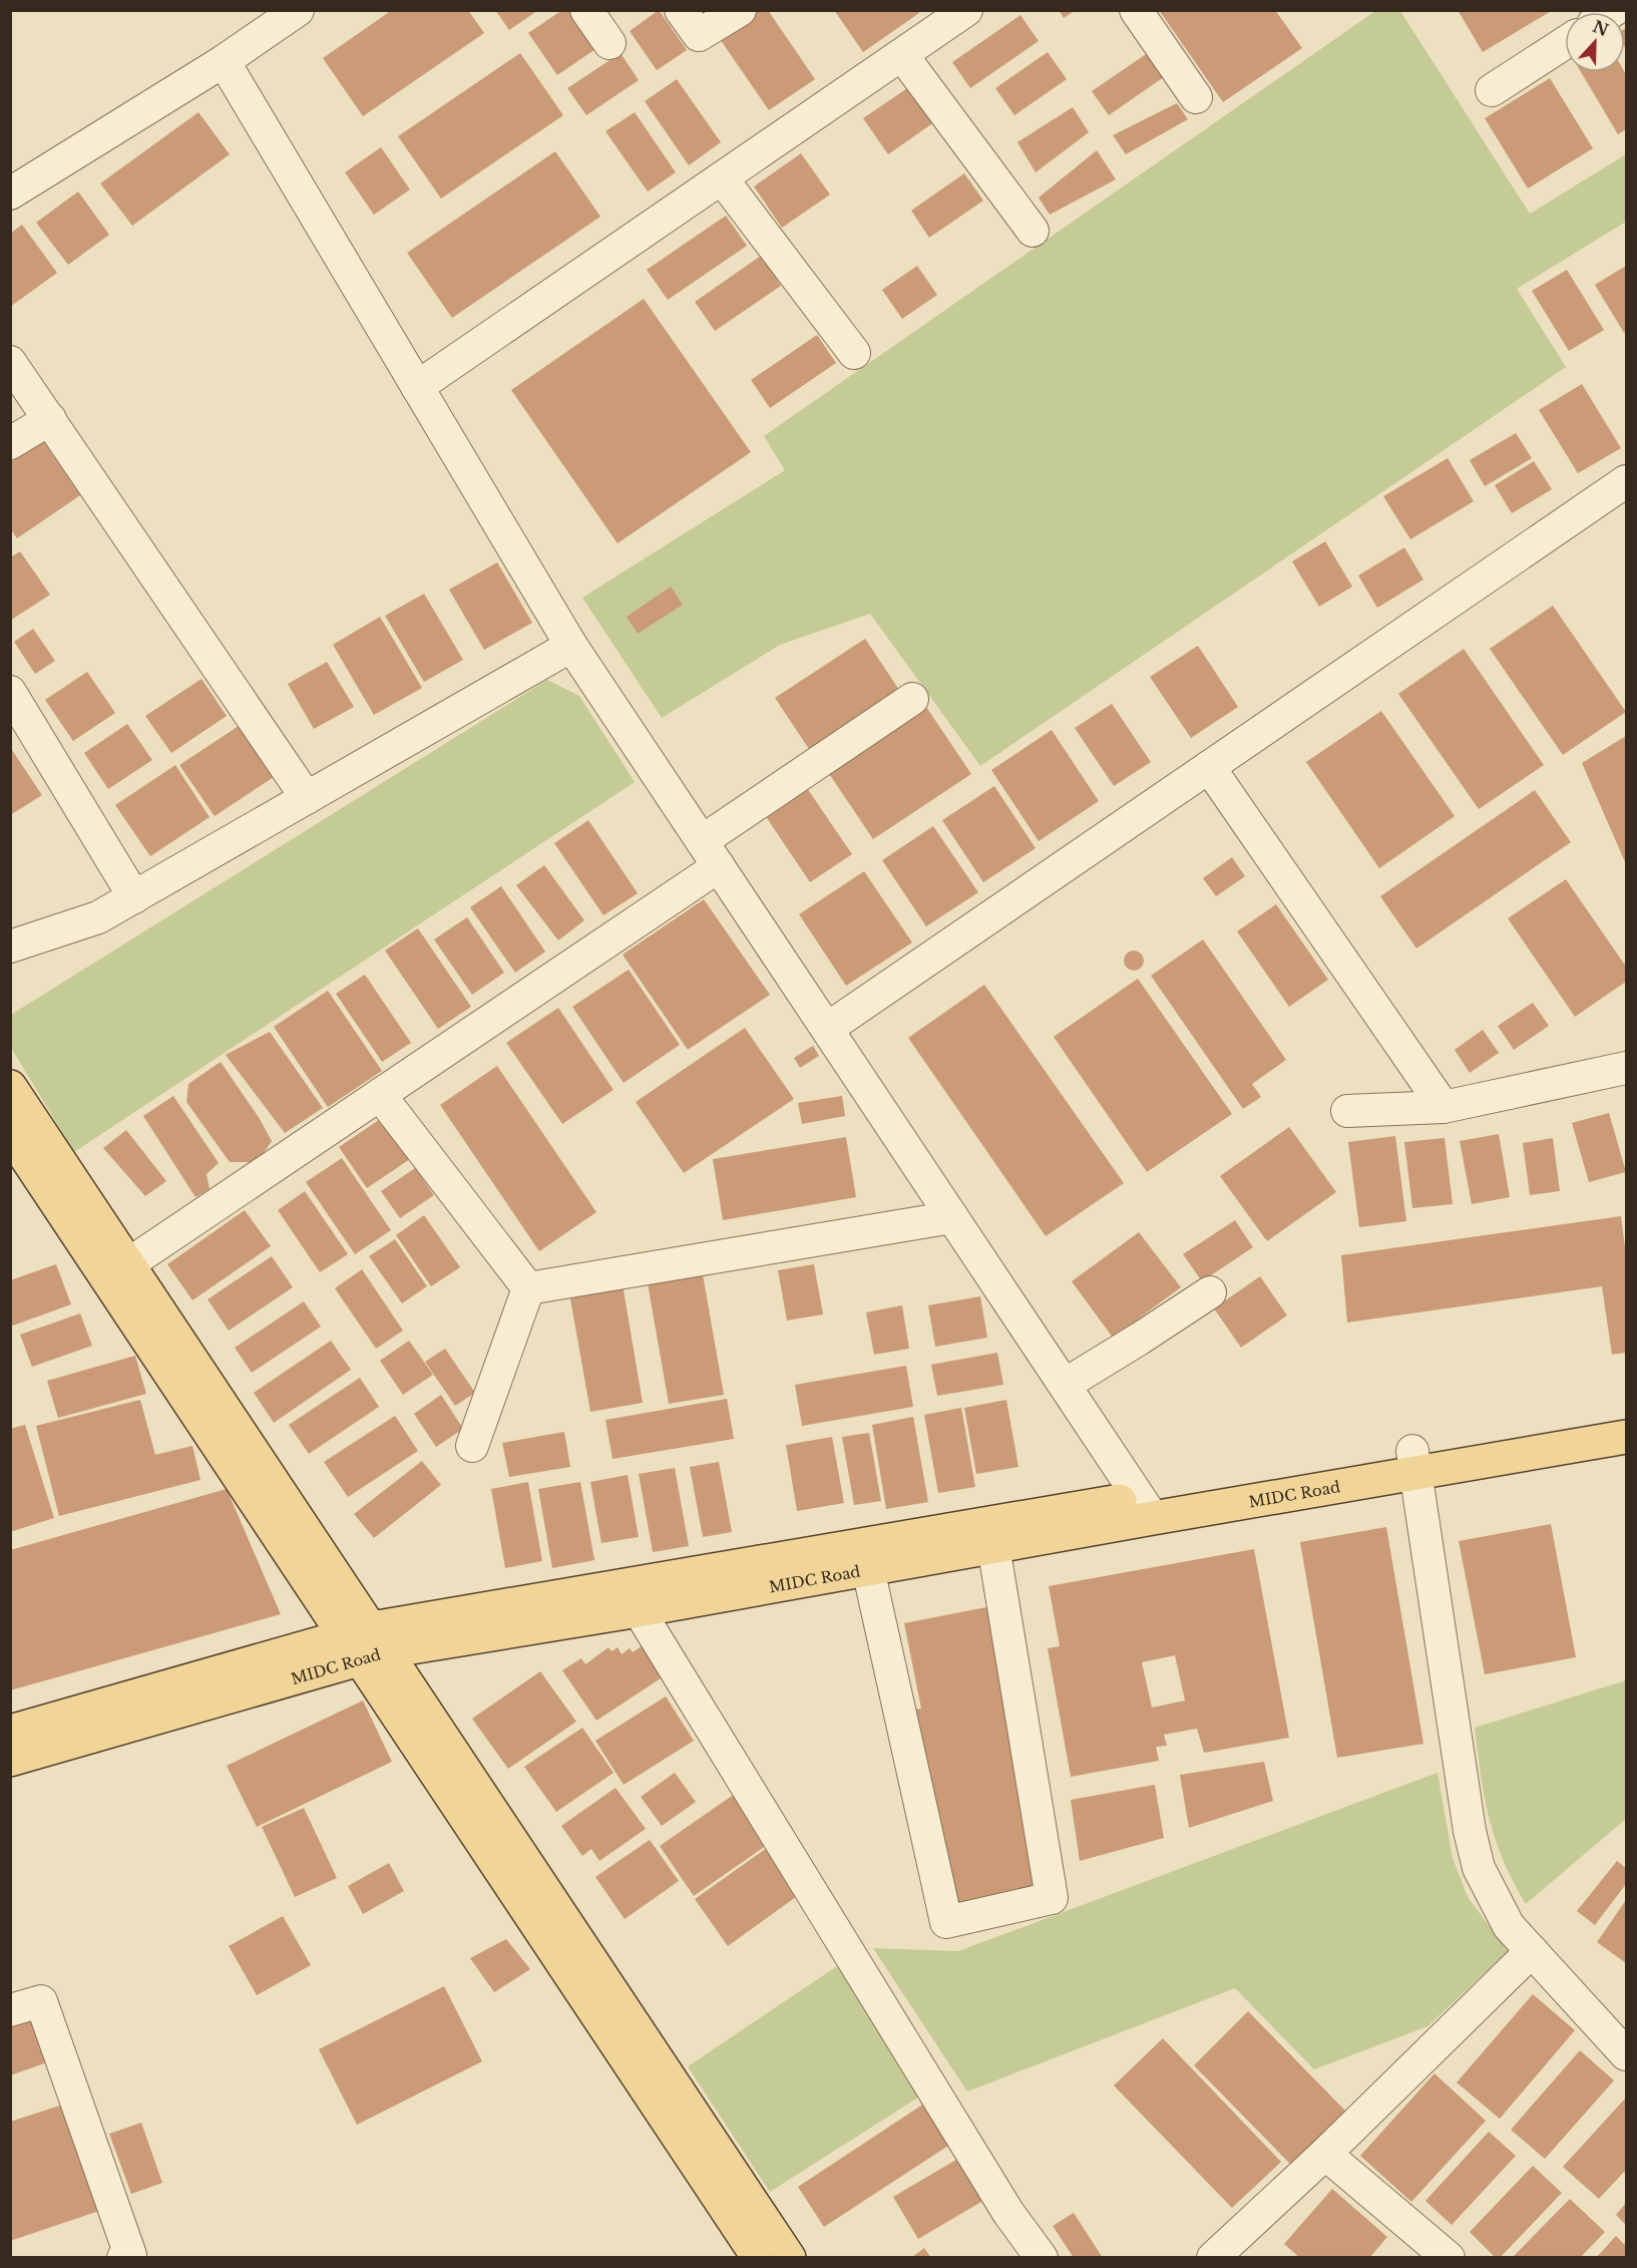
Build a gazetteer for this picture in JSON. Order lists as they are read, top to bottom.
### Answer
{
  "streets": {
    "main road": ["MIDC Road"]
  },
  "north": "top"
}
